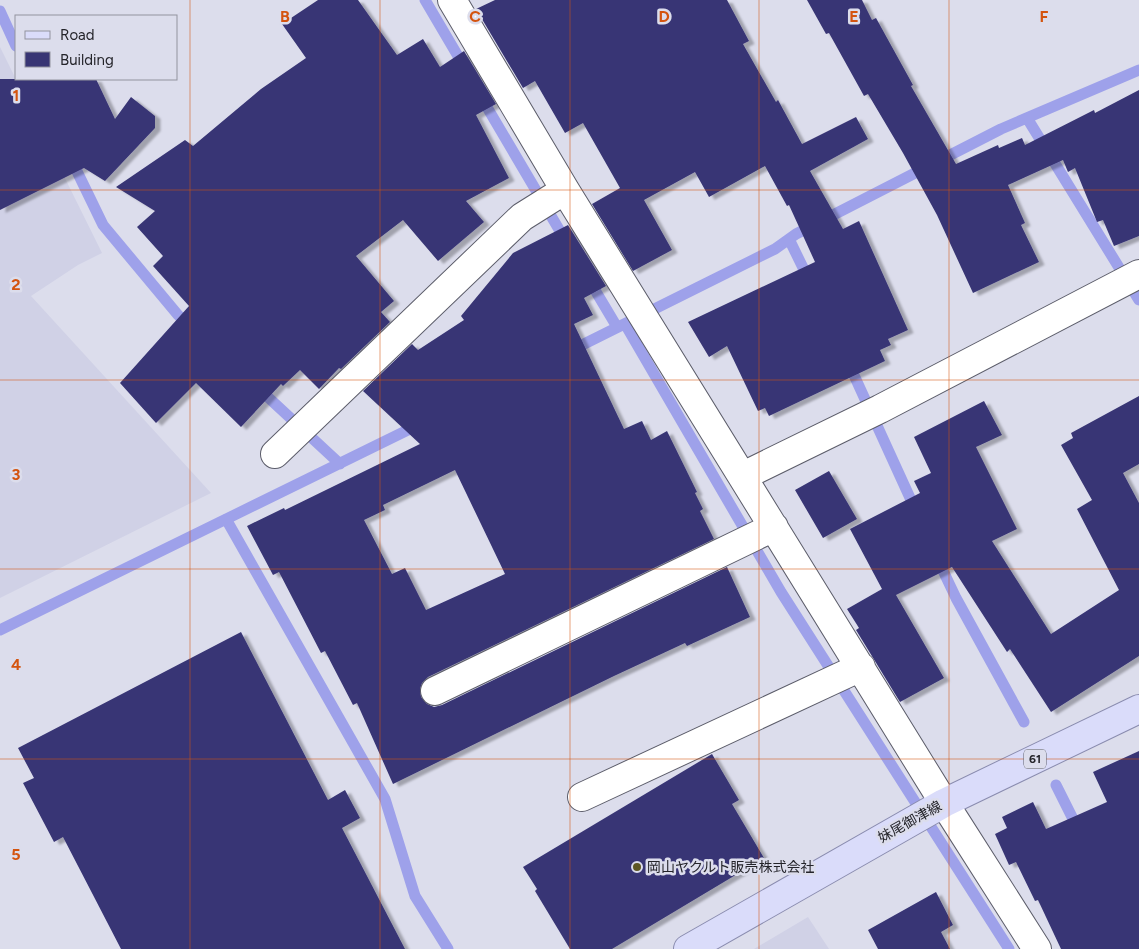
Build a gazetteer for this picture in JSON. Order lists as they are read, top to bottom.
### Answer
{
  "streets": {
    "main road": ["61", "妹尾御津線"]
  },
  "places": ["岡山ヤクルト販売株式会社"],
  "legend": ["Road", "Building"],
  "grid": {
    "columns": [
      "B",
      "C",
      "D",
      "E",
      "F"
    ],
    "rows": [
      "1",
      "2",
      "3",
      "4",
      "5"
    ]
  }
}
